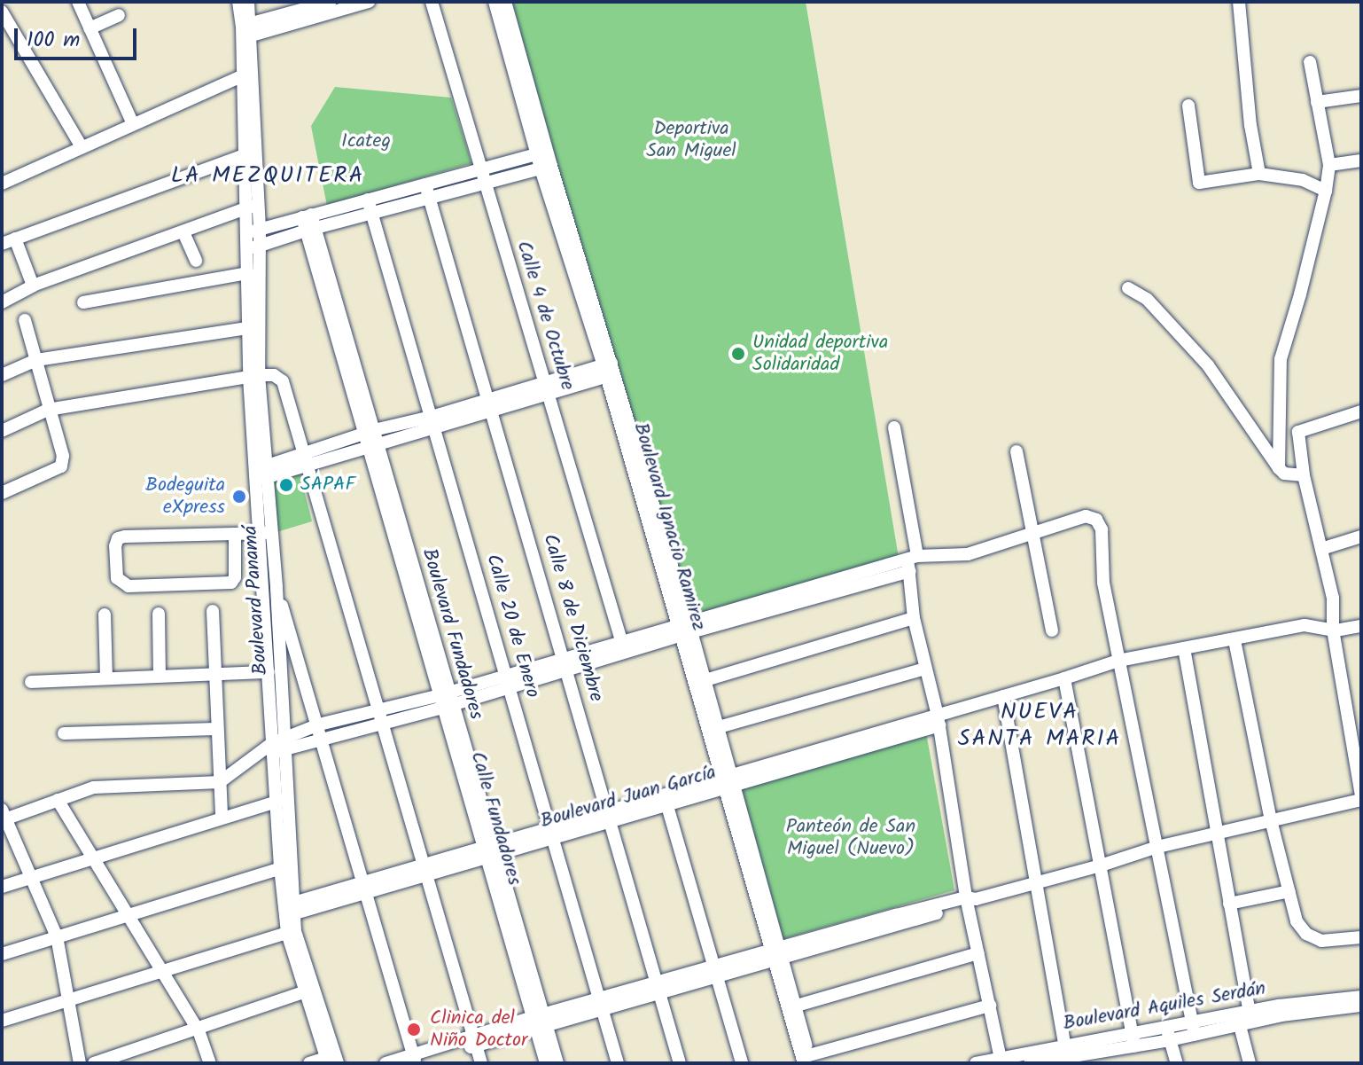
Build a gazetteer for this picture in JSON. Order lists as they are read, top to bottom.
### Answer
{
  "streets": {
    "street": [
      "Calle 4 de Octubre",
      "Boulevard Ignacio Ramirez",
      "Boulevard Panamá",
      "Calle 8 de Diciembre",
      "Calle 20 de Enero",
      "Boulevard Juan García",
      "Calle Fundadores",
      "Boulevard Aquiles Serdán"
    ]
  },
  "crossings": [
    ["Boulevard Ignacio Ramirez", "Boulevard Juan García"],
    ["Boulevard Panamá", "Boulevard Juan García"],
    ["Calle 8 de Diciembre", "Boulevard Juan García"],
    ["Calle 20 de Enero", "Boulevard Juan García"],
    ["Boulevard Juan García", "Calle Fundadores"]
  ],
  "districts": ["LA MEZQUITERA", "NUEVA SANTA MARIA"],
  "parks": ["Deportiva San Miguel", "Icateg", "Panteón de San Miguel (Nuevo)"],
  "places": [
    "Unidad deportiva Solidaridad",
    "SAPAF",
    "Bodeguita eXpress",
    "Clinica del Niño Doctor"
  ],
  "scale_bar": "100 m"
}
